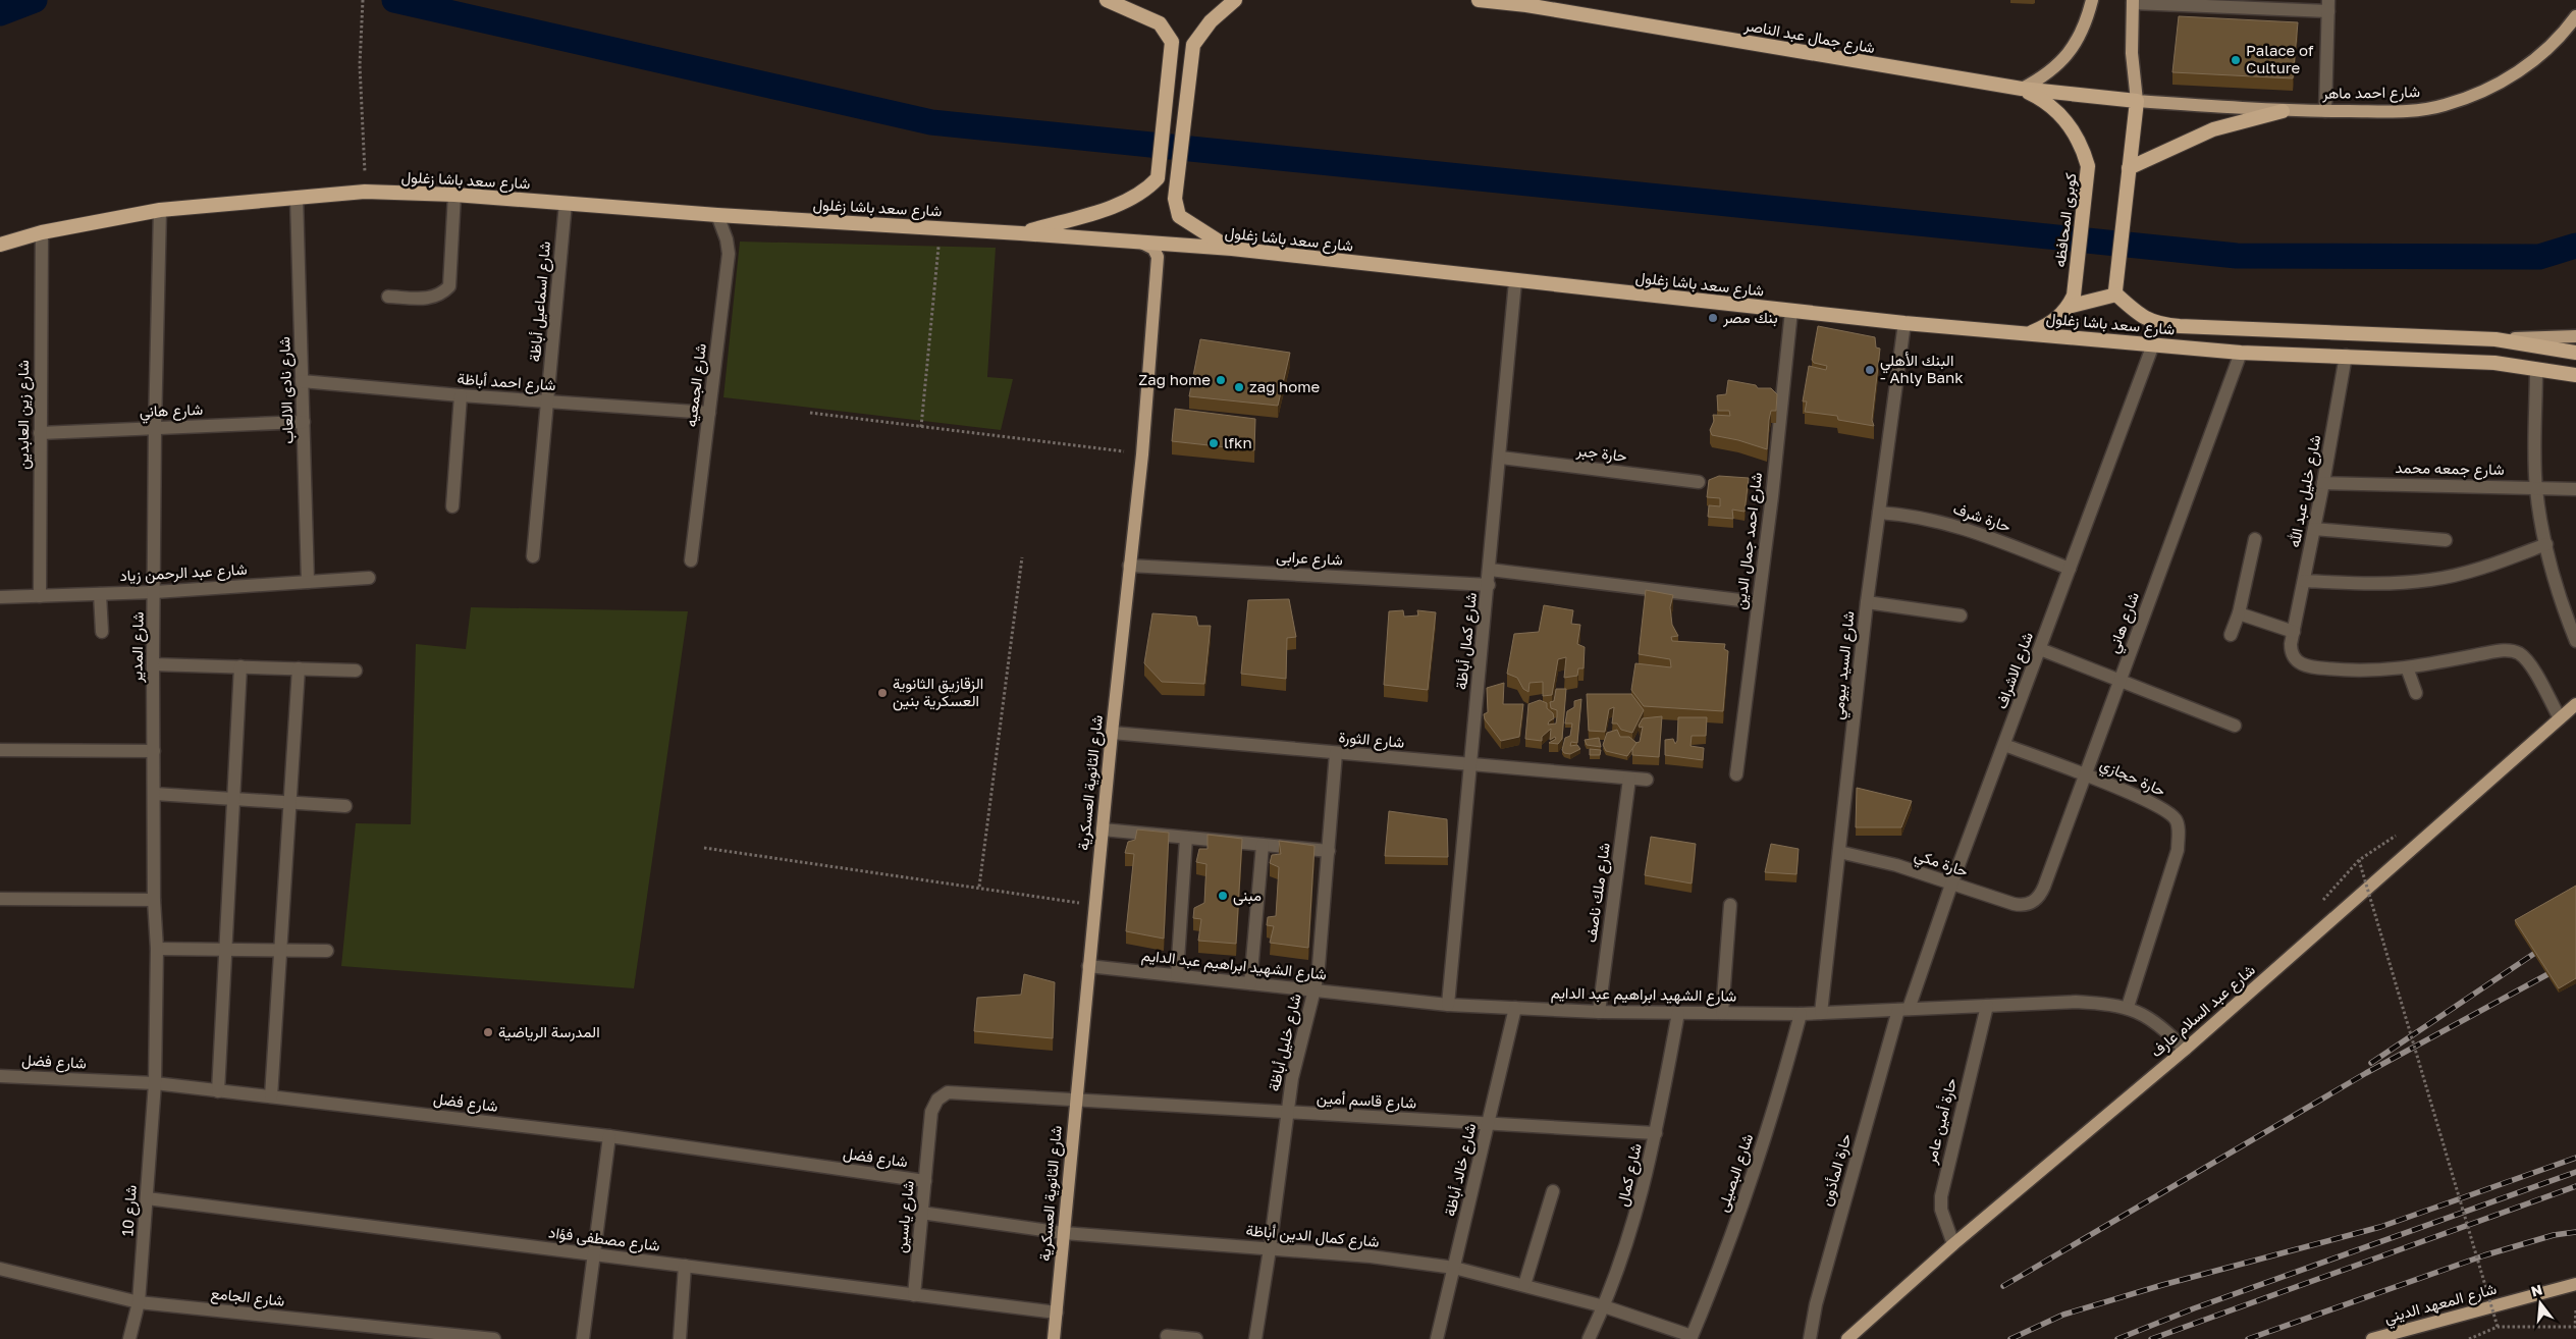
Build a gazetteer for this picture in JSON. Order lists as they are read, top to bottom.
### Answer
{
  "streets": {
    "highway": ["شارع جمال عبد الناصر", "شارع سعد باشا زغلول", "كوبرى المحافظه"],
    "main road": [
      "شارع احمد ماهر",
      "شارع الثانوية العسكرية",
      "شارع عبد السلام عارف",
      "شارع المعهد الديني"
    ],
    "street": [
      "شارع اسماعيل أباظة",
      "شارع احمد أباظة",
      "شارع الجمعيه",
      "شارع نادى الالعاب",
      "شارع هاني",
      "شارع زين العابدين",
      "حارة جبر",
      "شارع جمعه محمد",
      "شارع خليل عبد الله",
      "حارة شرف",
      "شارع احمد جمال الدين",
      "شارع عرابى",
      "شارع عبد الرحمن زياد",
      "شارع كمال أباظة",
      "شارع المدير",
      "شارع السيد بيومي",
      "شارع الاشراف",
      "شارع الثورة",
      "حارة حجازي",
      "حارة مكي",
      "شارع ملك ناصف",
      "شارع الشهيد ابراهيم عبد الدايم",
      "شارع خليل أباظة",
      "شارع فضل",
      "شارع قاسم أمين",
      "حارة أمين عامر",
      "شارع خالد أباظة",
      "حارة المأذون",
      "شارع البصيلى",
      "شارع كمال",
      "شارع 10",
      "شارع ياسين",
      "شارع كمال الدين أباظة",
      "شارع مصطفى فؤاد",
      "شارع الجامع"
    ]
  },
  "crossings": [
    ["شارع جمال عبد الناصر", "شارع احمد ماهر"],
    ["شارع جمال عبد الناصر", "كوبرى المحافظه"],
    ["شارع سعد باشا زغلول", "شارع اسماعيل أباظة"],
    ["شارع سعد باشا زغلول", "شارع الجمعيه"],
    ["شارع سعد باشا زغلول", "شارع نادى الالعاب"],
    ["شارع سعد باشا زغلول", "شارع هاني"],
    ["شارع سعد باشا زغلول", "شارع زين العابدين"],
    ["شارع سعد باشا زغلول", "شارع خليل عبد الله"],
    ["شارع سعد باشا زغلول", "شارع احمد جمال الدين"],
    ["شارع سعد باشا زغلول", "شارع كمال أباظة"],
    ["شارع سعد باشا زغلول", "شارع المدير"],
    ["شارع سعد باشا زغلول", "شارع السيد بيومي"],
    ["شارع سعد باشا زغلول", "شارع الاشراف"],
    ["شارع سعد باشا زغلول", "شارع الثانوية العسكرية"],
    ["شارع اسماعيل أباظة", "شارع احمد أباظة"],
    ["شارع احمد أباظة", "شارع الجمعيه"],
    ["شارع احمد أباظة", "شارع نادى الالعاب"],
    ["شارع نادى الالعاب", "شارع هاني"],
    ["شارع نادى الالعاب", "شارع عبد الرحمن زياد"],
    ["شارع هاني", "شارع زين العابدين"],
    ["شارع هاني", "شارع المدير"],
    ["شارع هاني", "حارة حجازي"],
    ["شارع هاني", "حارة مكي"],
    ["شارع زين العابدين", "شارع عبد الرحمن زياد"],
    ["حارة جبر", "شارع كمال أباظة"],
    ["شارع جمعه محمد", "شارع خليل عبد الله"],
    ["شارع خليل عبد الله", "شارع عبد السلام عارف"],
    ["حارة شرف", "شارع السيد بيومي"],
    ["حارة شرف", "شارع الاشراف"],
    ["شارع عرابى", "شارع كمال أباظة"],
    ["شارع عرابى", "شارع الثانوية العسكرية"],
    ["شارع عبد الرحمن زياد", "شارع المدير"],
    ["شارع كمال أباظة", "شارع الثورة"],
    ["شارع كمال أباظة", "شارع الشهيد ابراهيم عبد الدايم"],
    ["شارع المدير", "شارع فضل"],
    ["شارع المدير", "شارع 10"],
    ["شارع السيد بيومي", "حارة مكي"],
    ["شارع السيد بيومي", "شارع الشهيد ابراهيم عبد الدايم"],
    ["شارع الاشراف", "حارة حجازي"],
    ["شارع الاشراف", "حارة مكي"],
    ["شارع الاشراف", "شارع الشهيد ابراهيم عبد الدايم"],
    ["شارع الاشراف", "حارة المأذون"],
    ["شارع الثورة", "شارع الثانوية العسكرية"],
    ["شارع الثورة", "شارع ملك ناصف"],
    ["شارع الثورة", "شارع خليل أباظة"],
    ["حارة حجازي", "شارع الشهيد ابراهيم عبد الدايم"],
    ["شارع الثانوية العسكرية", "شارع الشهيد ابراهيم عبد الدايم"],
    ["شارع الثانوية العسكرية", "شارع قاسم أمين"],
    ["شارع الثانوية العسكرية", "شارع ياسين"],
    ["شارع الثانوية العسكرية", "شارع كمال الدين أباظة"],
    ["شارع الثانوية العسكرية", "شارع مصطفى فؤاد"],
    ["شارع ملك ناصف", "شارع الشهيد ابراهيم عبد الدايم"],
    ["شارع الشهيد ابراهيم عبد الدايم", "شارع عبد السلام عارف"],
    ["شارع الشهيد ابراهيم عبد الدايم", "شارع خليل أباظة"],
    ["شارع الشهيد ابراهيم عبد الدايم", "حارة أمين عامر"],
    ["شارع الشهيد ابراهيم عبد الدايم", "شارع خالد أباظة"],
    ["شارع الشهيد ابراهيم عبد الدايم", "حارة المأذون"],
    ["شارع الشهيد ابراهيم عبد الدايم", "شارع البصيلى"],
    ["شارع الشهيد ابراهيم عبد الدايم", "شارع كمال"],
    ["شارع عبد السلام عارف", "حارة أمين عامر"],
    ["شارع خليل أباظة", "شارع قاسم أمين"],
    ["شارع خليل أباظة", "شارع كمال الدين أباظة"],
    ["شارع فضل", "شارع 10"],
    ["شارع فضل", "شارع ياسين"],
    ["شارع قاسم أمين", "شارع خالد أباظة"],
    ["شارع قاسم أمين", "شارع كمال"],
    ["شارع قاسم أمين", "شارع ياسين"],
    ["شارع خالد أباظة", "شارع كمال الدين أباظة"],
    ["شارع البصيلى", "شارع كمال الدين أباظة"],
    ["شارع كمال", "شارع كمال الدين أباظة"],
    ["شارع 10", "شارع مصطفى فؤاد"],
    ["شارع 10", "شارع الجامع"],
    ["شارع ياسين", "شارع كمال الدين أباظة"],
    ["شارع ياسين", "شارع مصطفى فؤاد"]
  ],
  "places": [
    "Palace of Culture",
    "بنك مصر",
    "البنك الأهلي - Ahly Bank",
    "Zag home",
    "zag home",
    "lfkn",
    "الزقازيق الثانوية العسكرية بنين",
    "مبنى",
    "المدرسة الرياضية"
  ],
  "north": "top"
}
